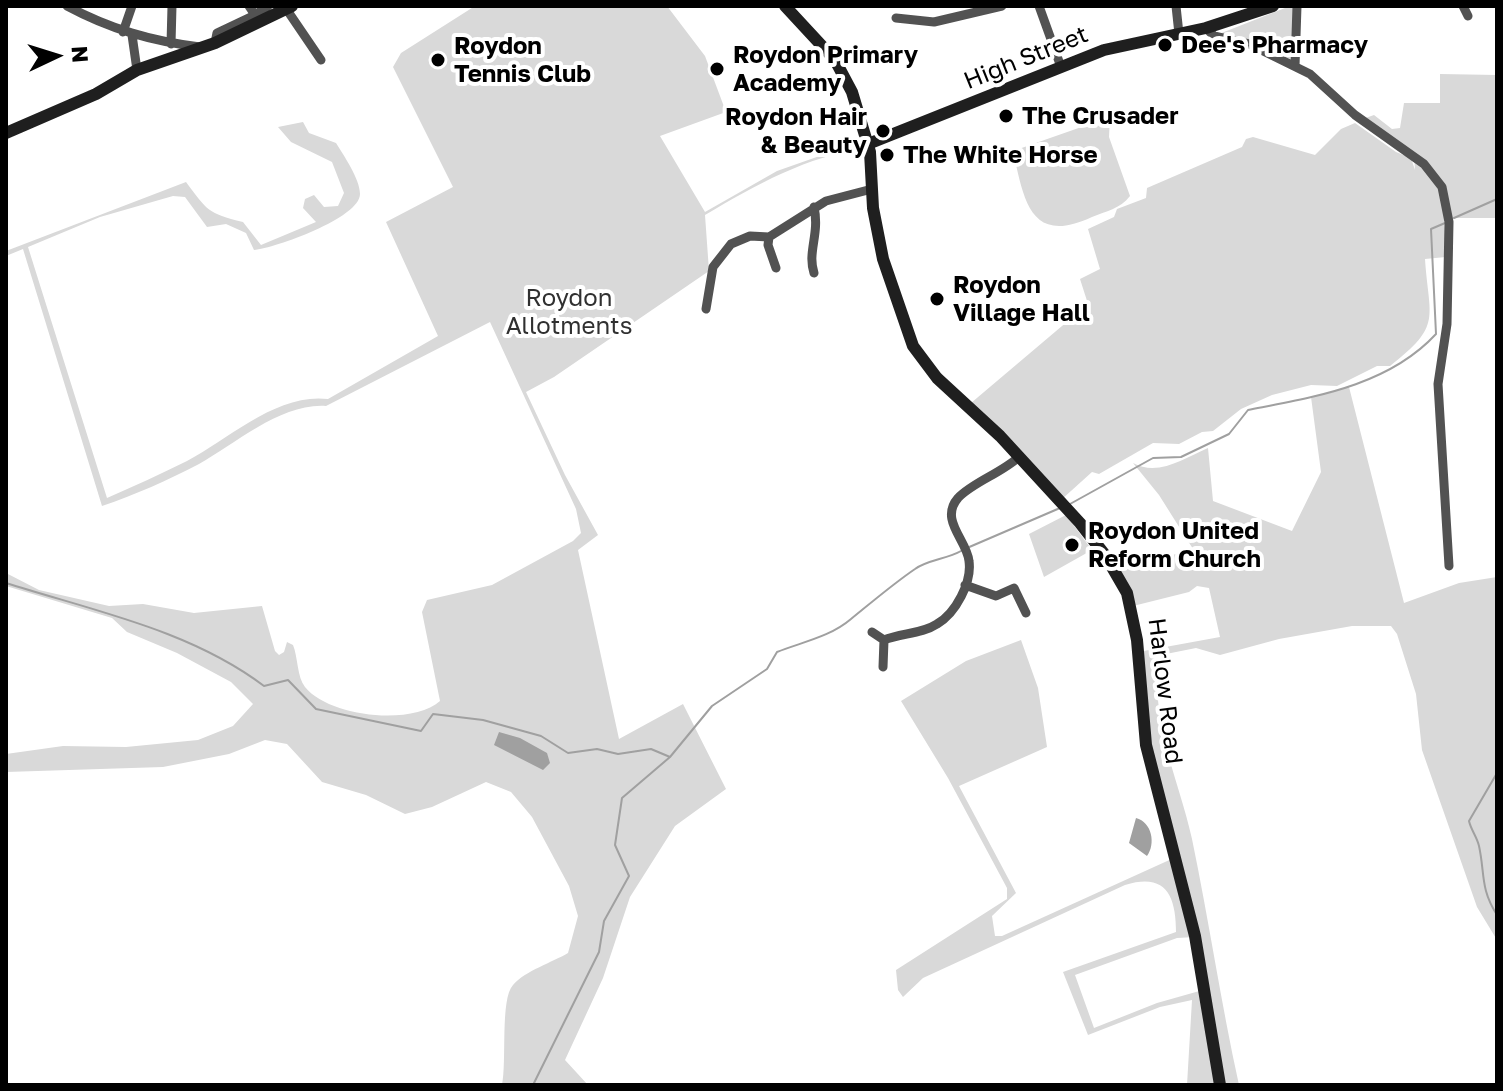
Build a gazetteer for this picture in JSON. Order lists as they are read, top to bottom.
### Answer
{
  "streets": {
    "street": ["High Street", "Harlow Road"]
  },
  "crossings": [
    ["High Street", "Harlow Road"]
  ],
  "parks": ["Roydon Allotments"],
  "places": [
    "Dee's Pharmacy",
    "Roydon Tennis Club",
    "Roydon Primary Academy",
    "The Crusader",
    "Roydon Hair & Beauty",
    "The White Horse",
    "Roydon Village Hall",
    "Roydon United Reform Church"
  ],
  "north": "right"
}
